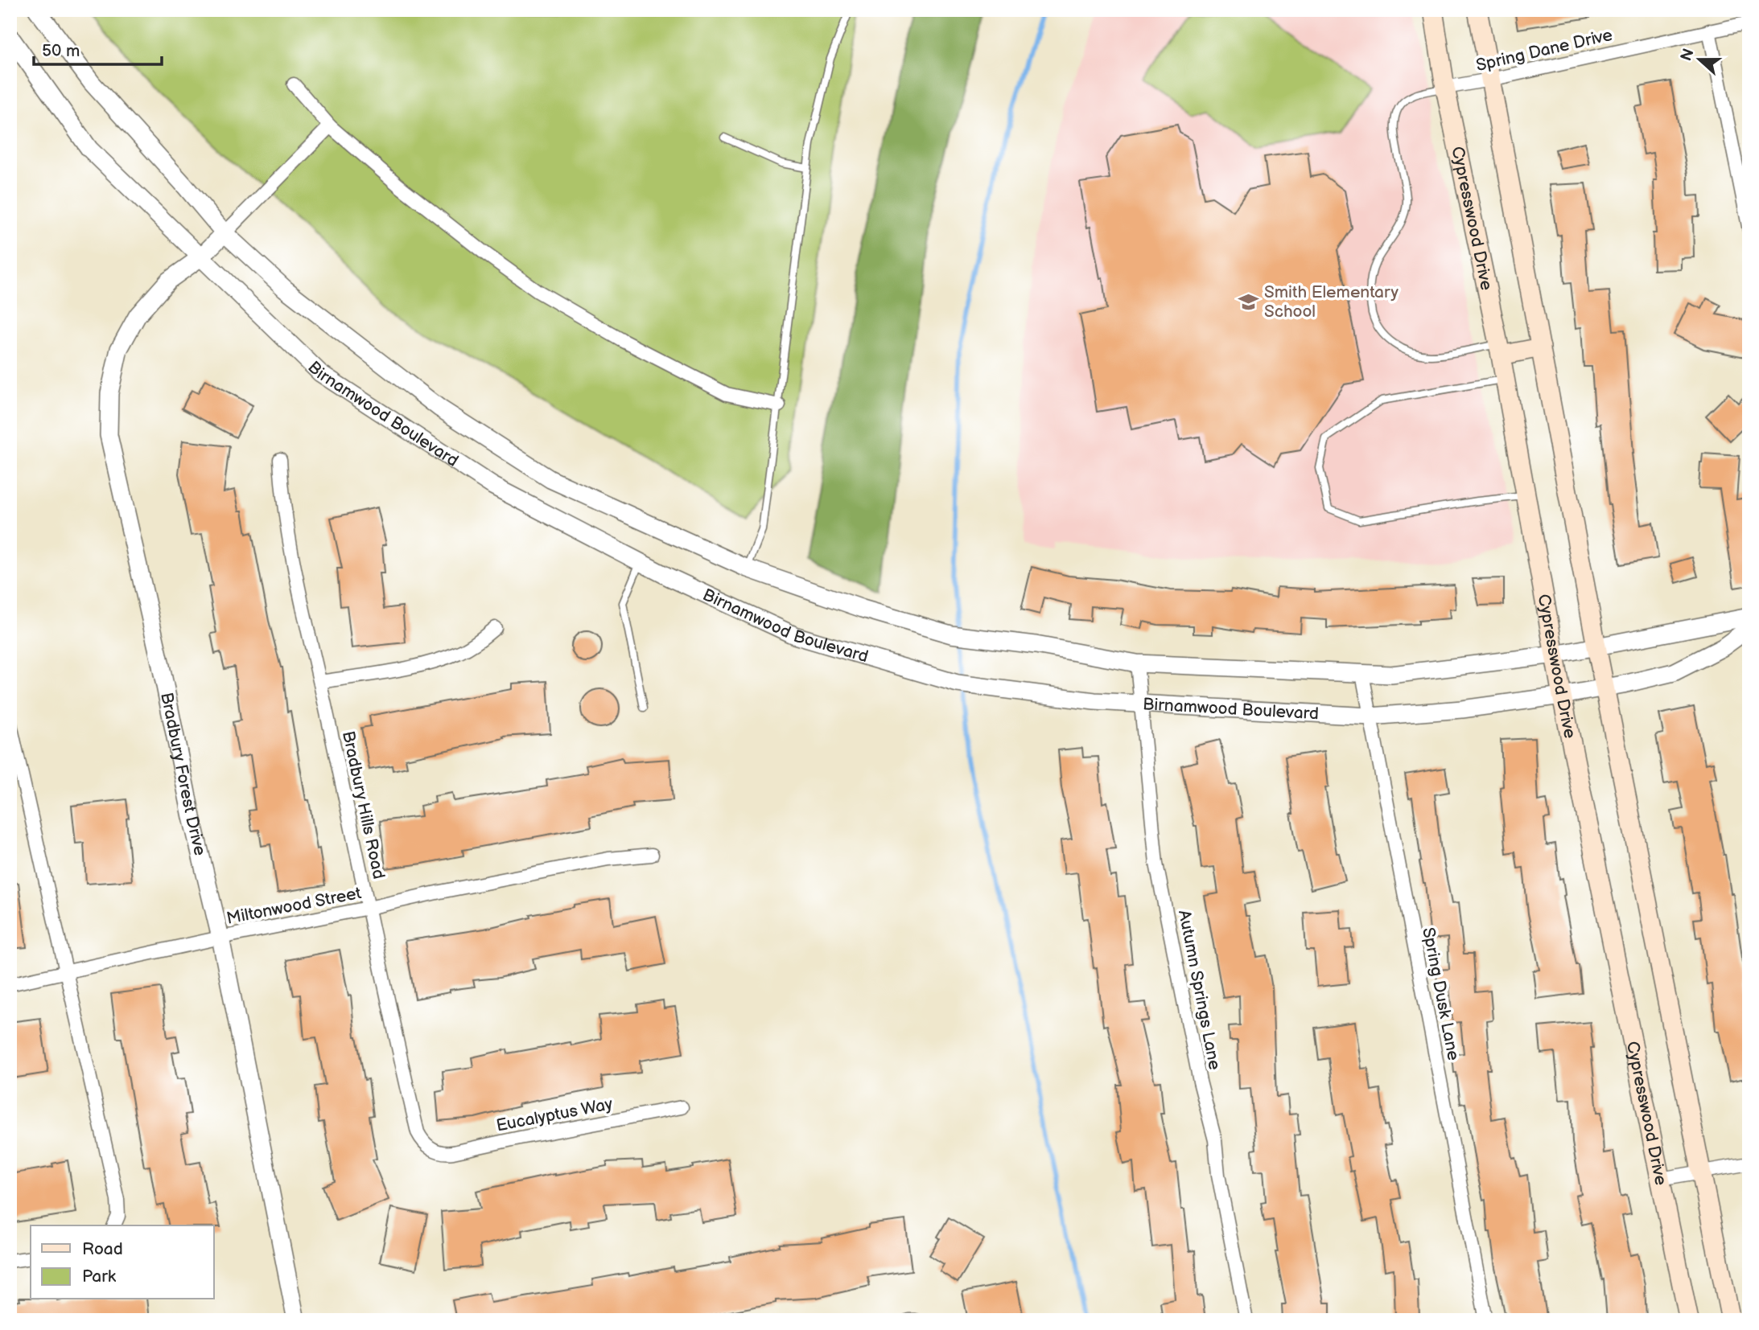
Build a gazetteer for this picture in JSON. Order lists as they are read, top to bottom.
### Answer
{
  "streets": {
    "main road": ["Cypresswood Drive"],
    "street": [
      "Spring Dane Drive",
      "Birnamwood Boulevard",
      "Bradbury Forest Drive",
      "Bradbury Hills Road",
      "Miltonwood Street",
      "Autumn Springs Lane",
      "Spring Dusk Lane",
      "Eucalyptus Way"
    ]
  },
  "crossings": [
    ["Spring Dane Drive", "Cypresswood Drive"],
    ["Cypresswood Drive", "Birnamwood Boulevard"],
    ["Birnamwood Boulevard", "Bradbury Forest Drive"],
    ["Birnamwood Boulevard", "Autumn Springs Lane"],
    ["Birnamwood Boulevard", "Spring Dusk Lane"],
    ["Bradbury Forest Drive", "Miltonwood Street"],
    ["Bradbury Hills Road", "Miltonwood Street"],
    ["Bradbury Hills Road", "Eucalyptus Way"]
  ],
  "places": {
    "school or university": ["Smith Elementary School"]
  },
  "legend": ["Road", "Park"],
  "scale_bar": "50 m",
  "north": "left"
}
